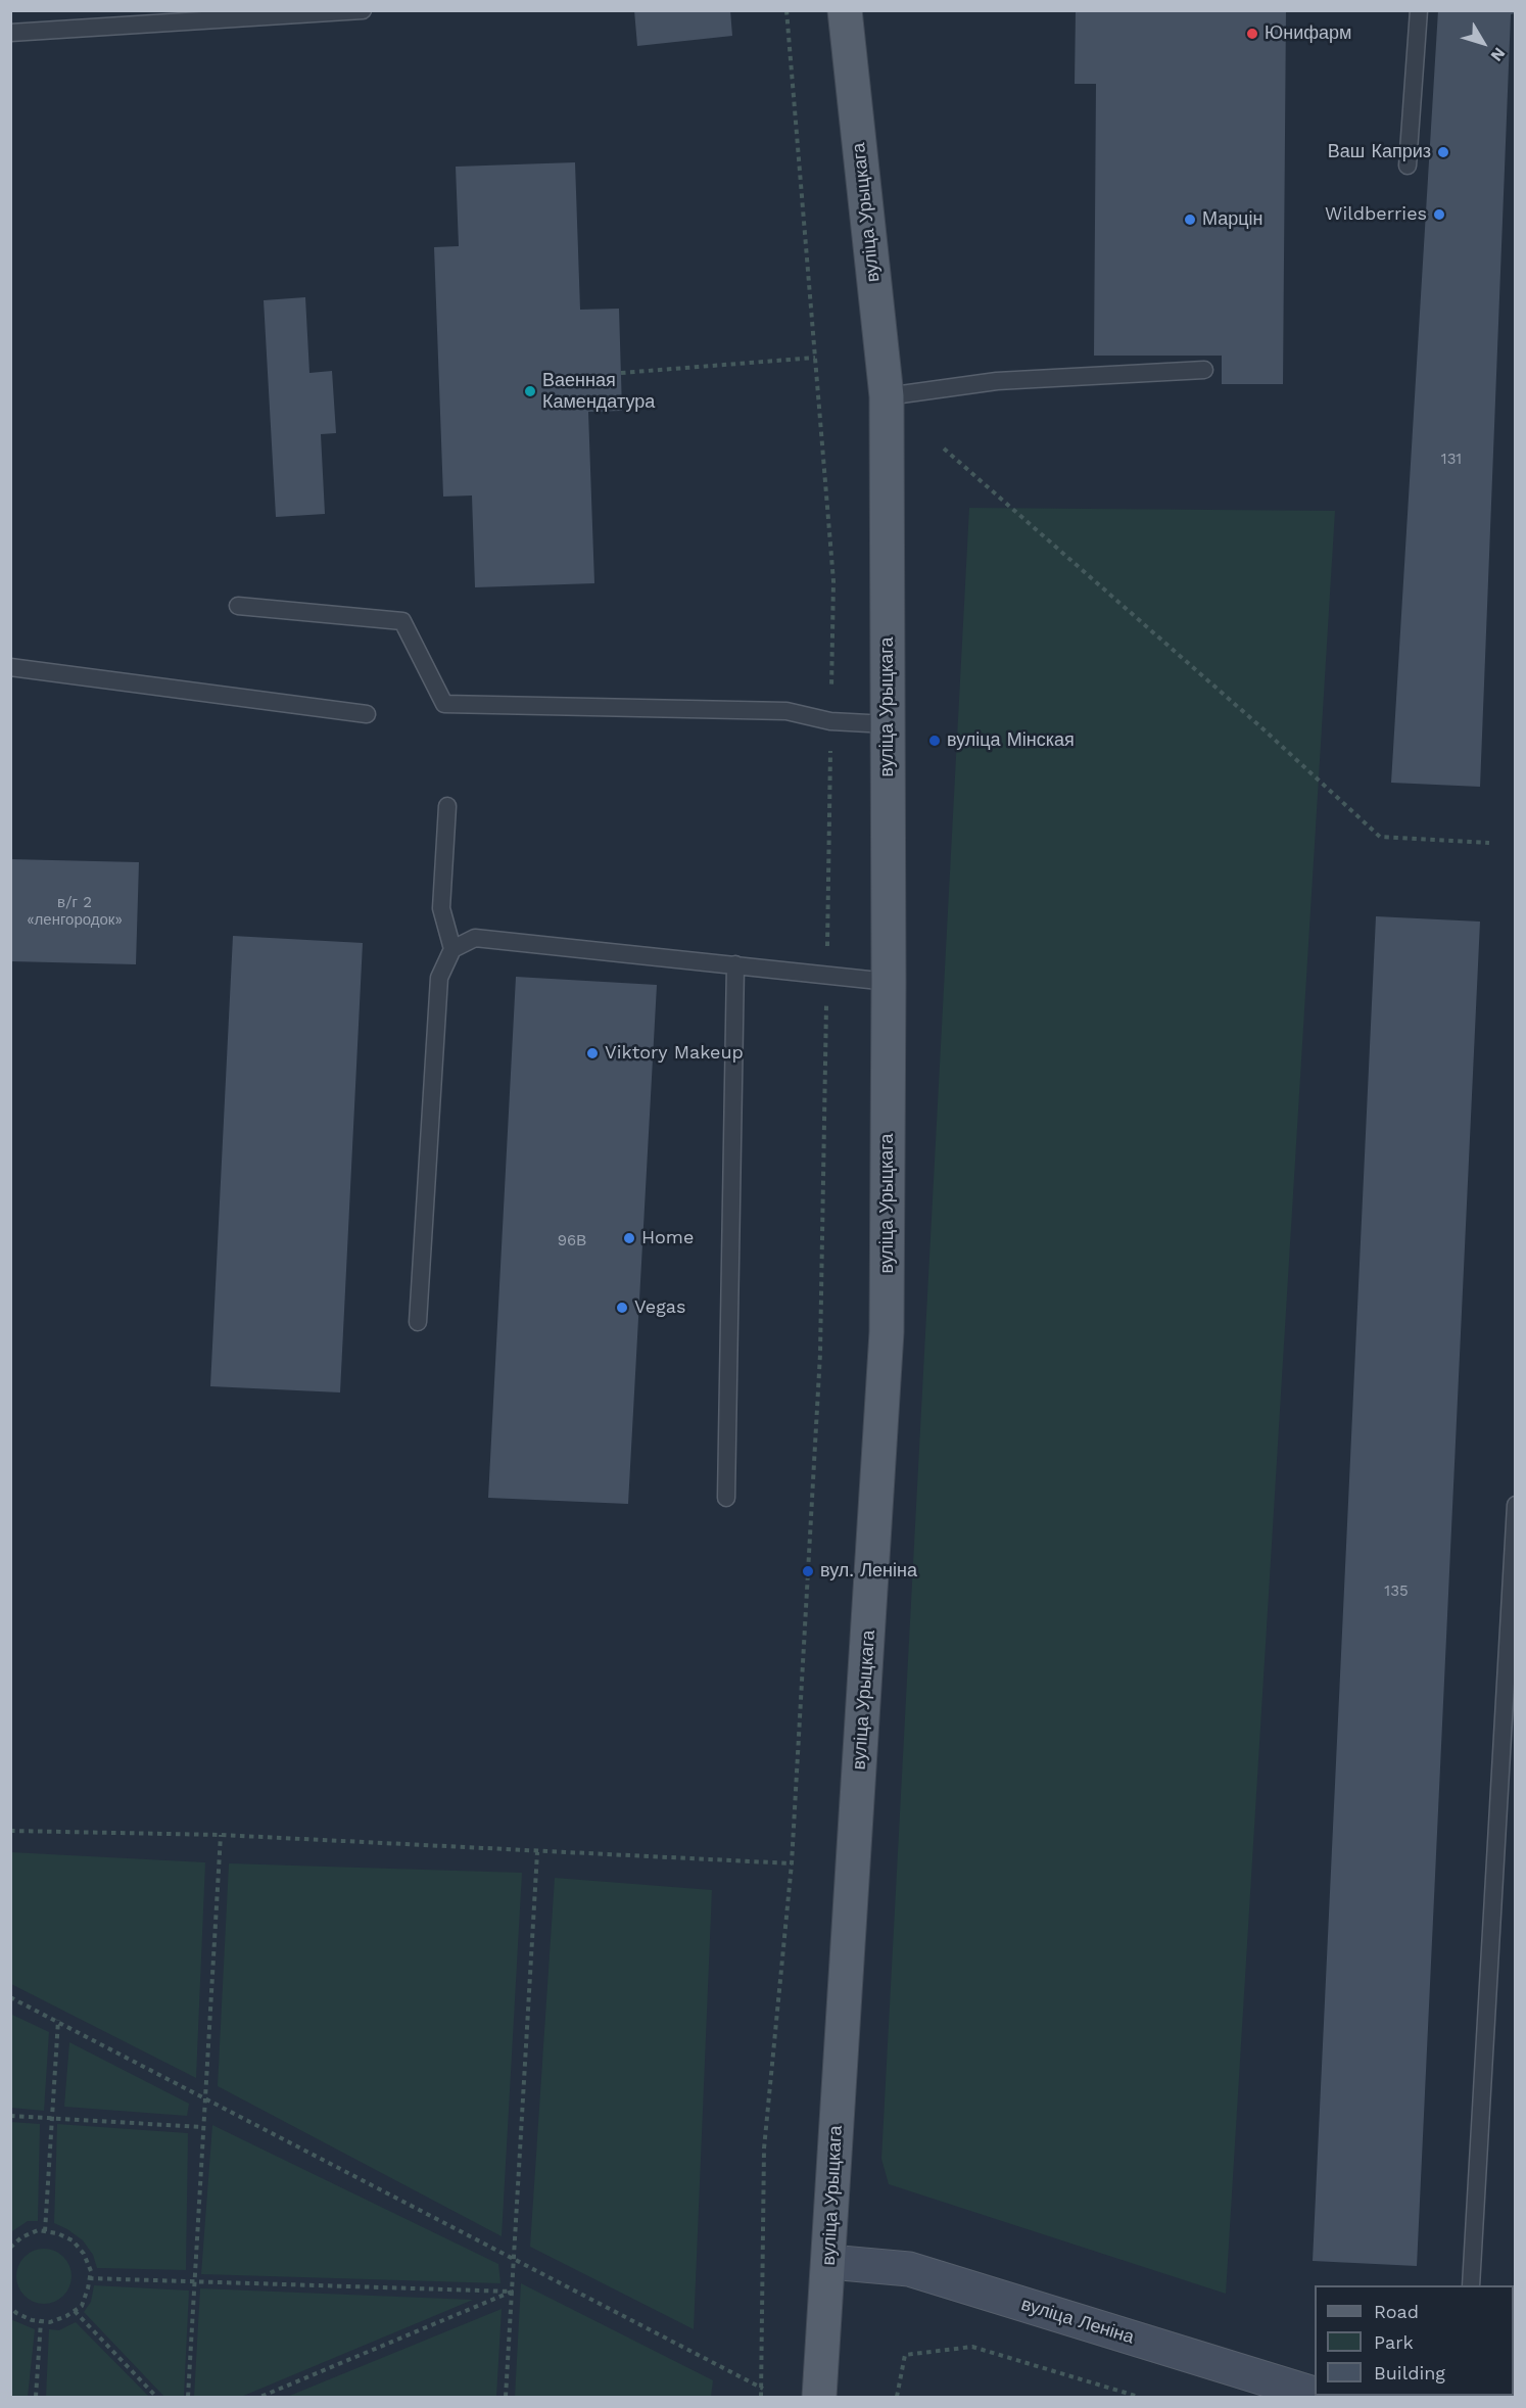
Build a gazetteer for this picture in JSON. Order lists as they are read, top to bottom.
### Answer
{
  "streets": {
    "main road": ["вуліца Урыцкага", "вуліца Леніна"]
  },
  "crossings": [
    ["вуліца Урыцкага", "вуліца Леніна"]
  ],
  "places": [
    "Юнифарм",
    "Ваш Каприз",
    "Wildberries",
    "Марцін",
    "Ваенная Камендатура",
    "вуліца Мінская",
    "Viktory Makeup",
    "Home",
    "Vegas",
    "вул. Леніна"
  ],
  "house_numbers": [
    "131",
    "в/г 2 «ленгородок»",
    "96В",
    "135"
  ],
  "legend": ["Road", "Park", "Building"],
  "north": "bottom right"
}
